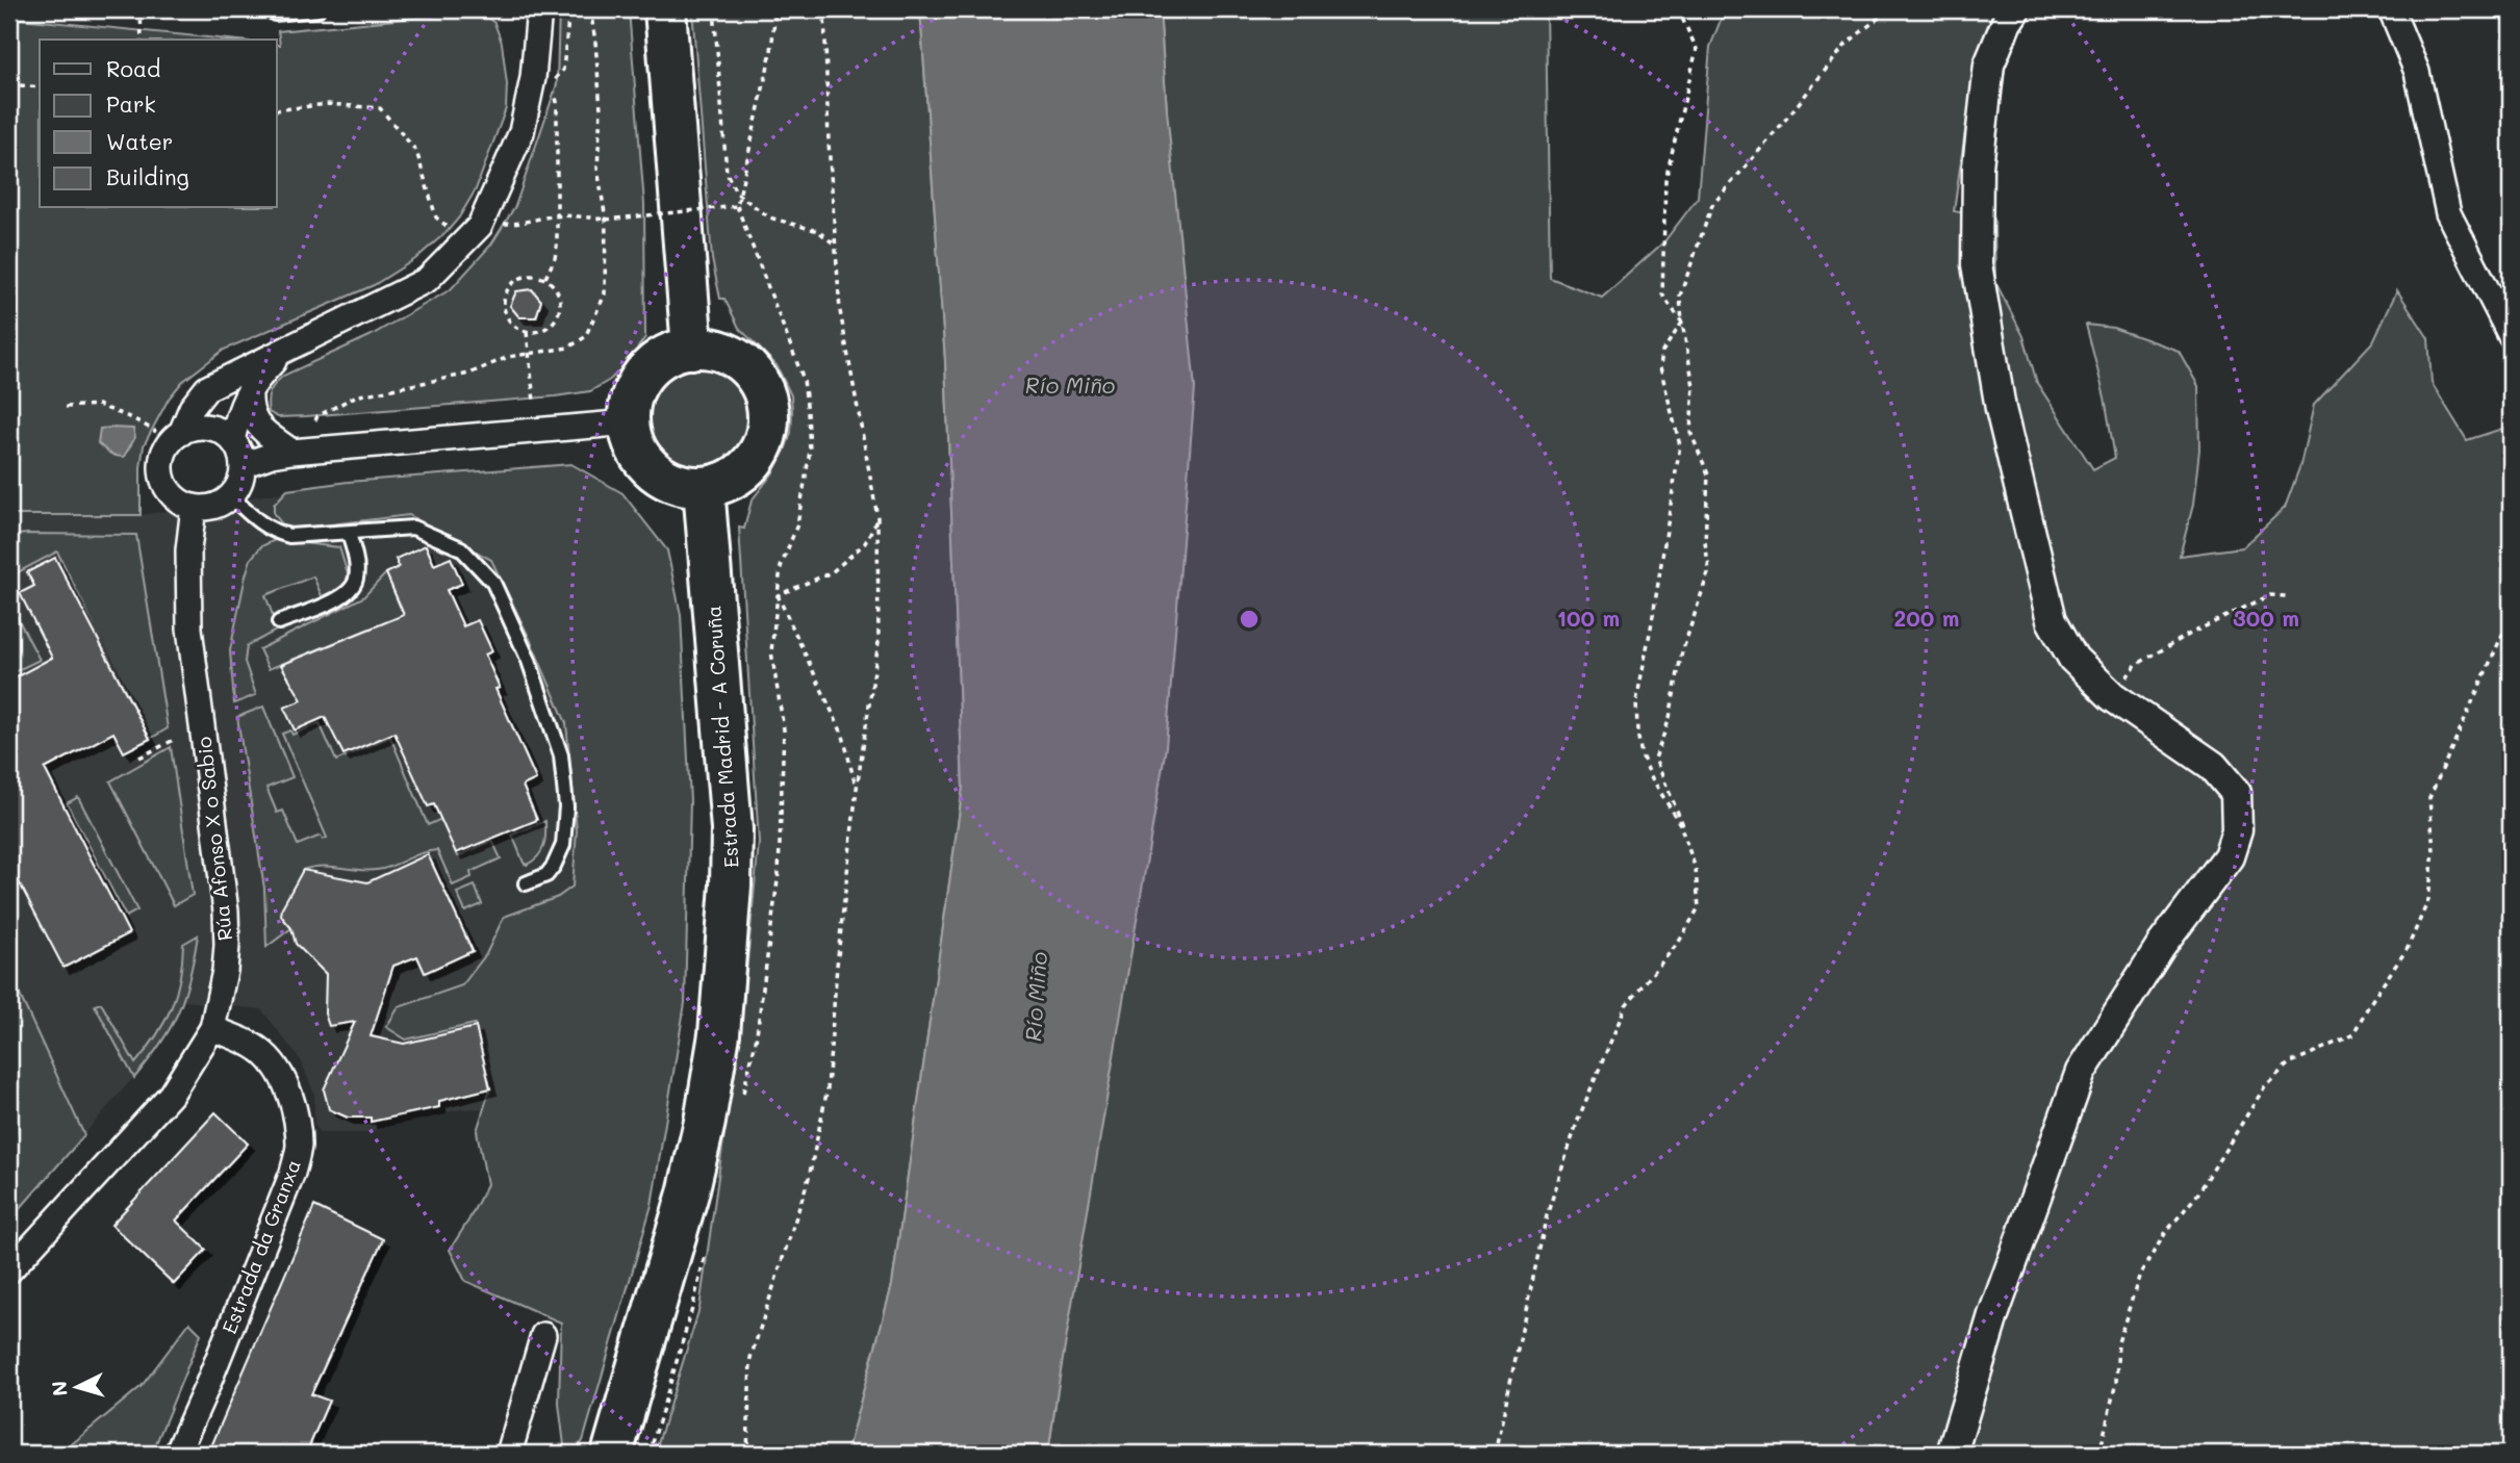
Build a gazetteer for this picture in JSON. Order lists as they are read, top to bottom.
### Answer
{
  "streets": {
    "highway": ["Estrada Madrid - A Coruña"],
    "street": ["Rúa Afonso X o Sabio", "Estrada da Granxa"]
  },
  "crossings": [
    ["Rúa Afonso X o Sabio", "Estrada da Granxa"]
  ],
  "water": ["Río Miño"],
  "legend": [
    "Road",
    "Park",
    "Water",
    "Building"
  ],
  "north": "left",
  "rings": ["100 m", "200 m", "300 m"]
}
